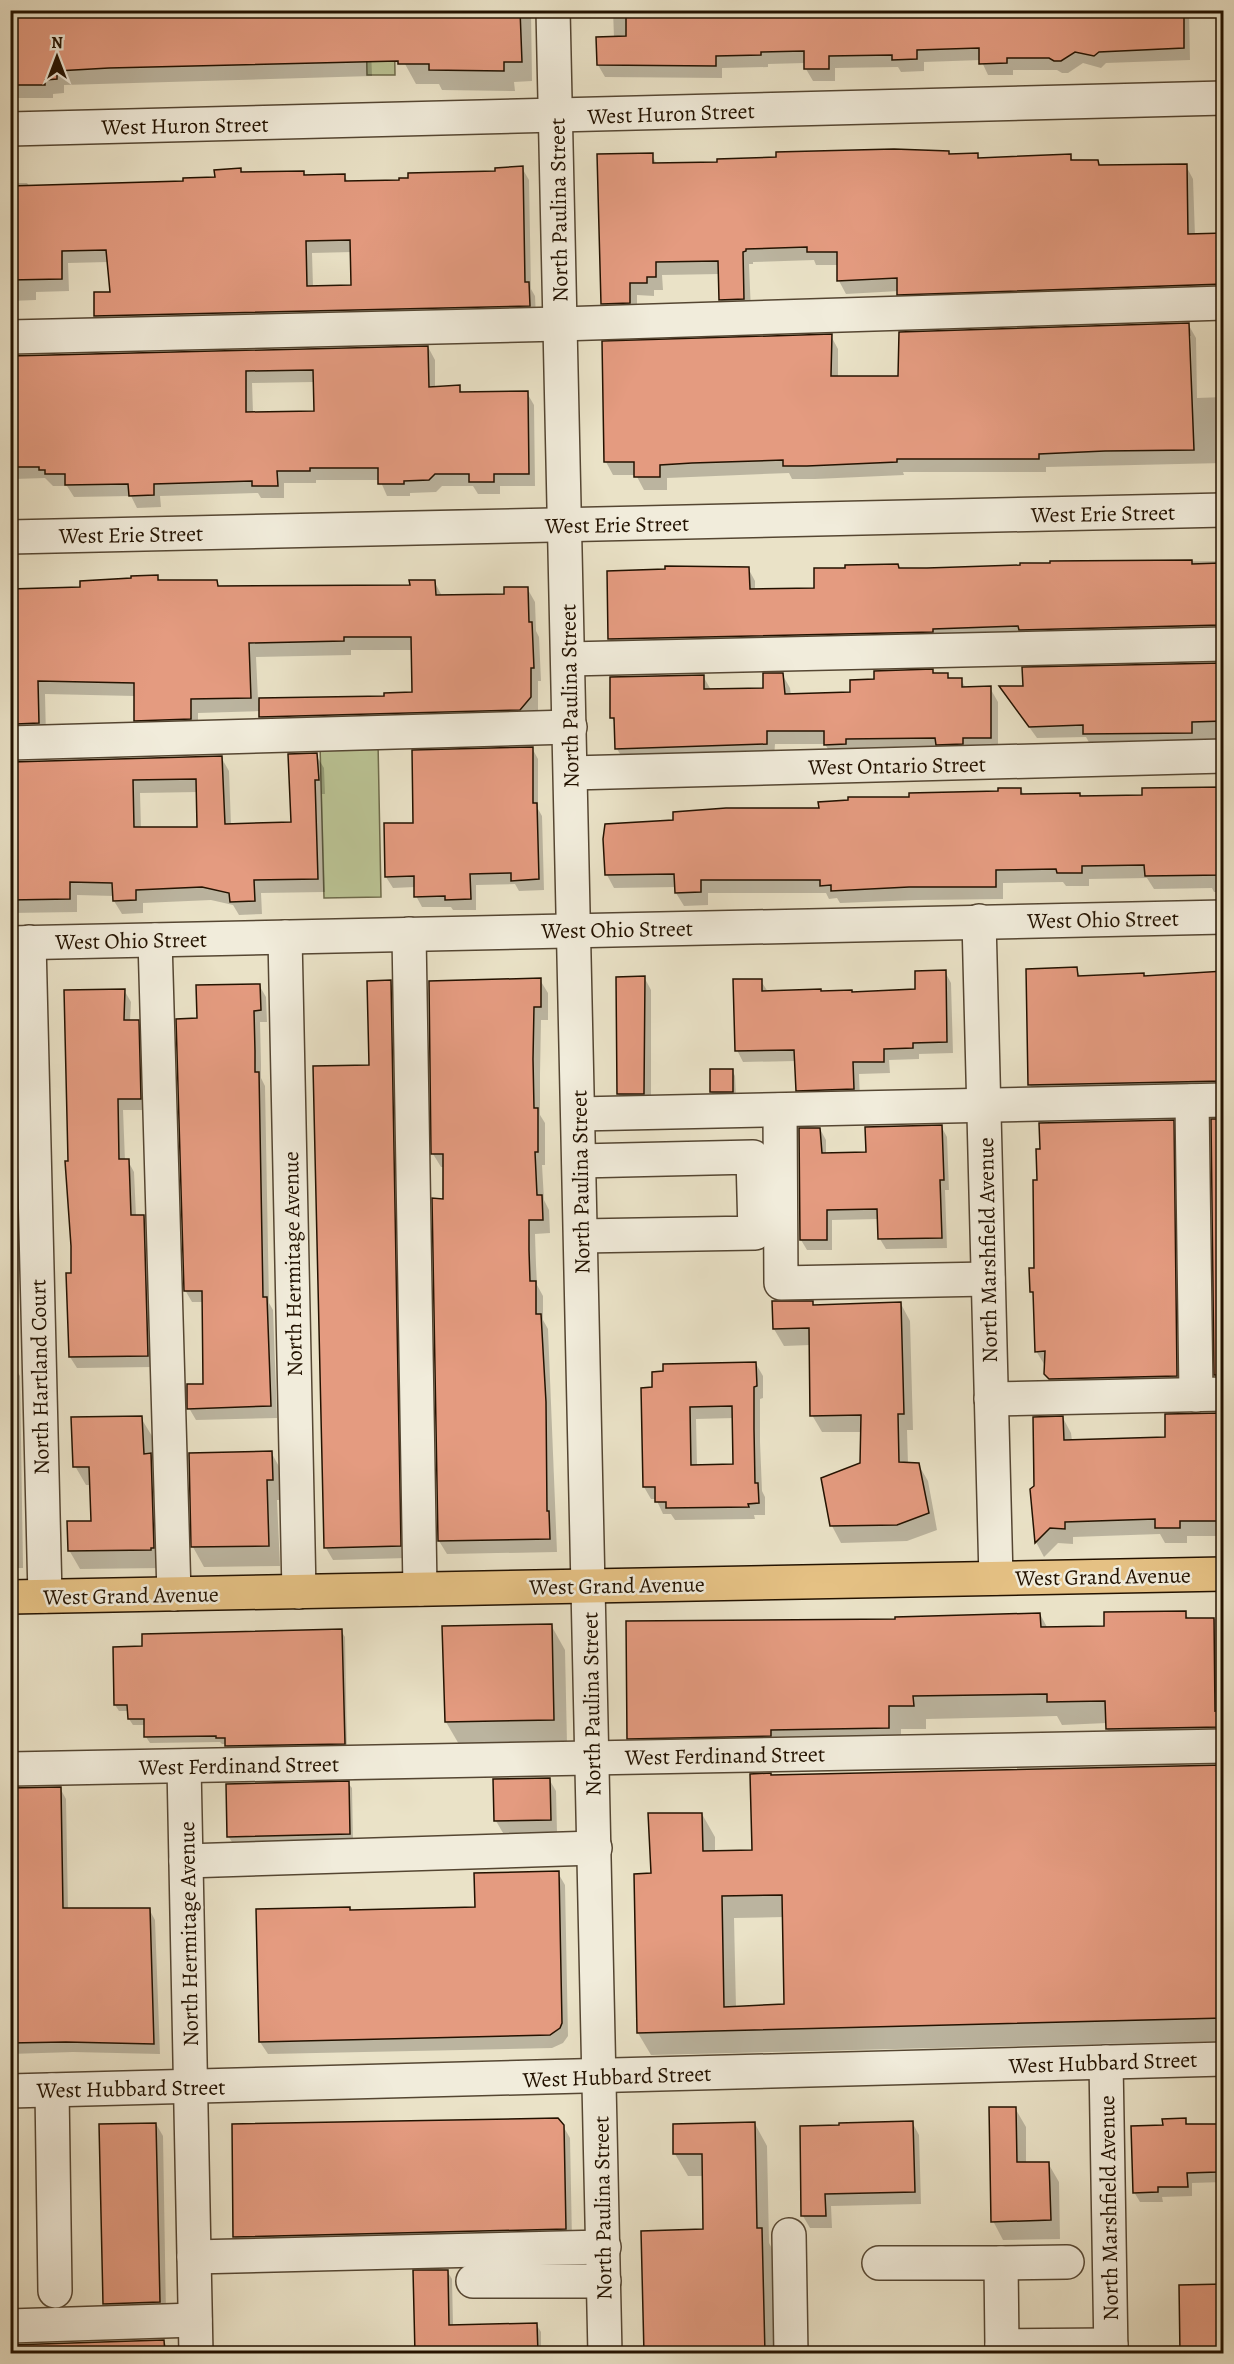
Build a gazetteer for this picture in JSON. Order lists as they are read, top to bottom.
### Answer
{
  "streets": {
    "main road": ["West Grand Avenue"],
    "street": [
      "West Huron Street",
      "North Paulina Street",
      "West Erie Street",
      "West Ontario Street",
      "West Ohio Street",
      "North Marshfield Avenue",
      "North Hermitage Avenue",
      "North Hartland Court",
      "West Ferdinand Street",
      "West Hubbard Street"
    ]
  },
  "crossings": [
    ["West Huron Street", "North Paulina Street"],
    ["North Paulina Street", "West Erie Street"],
    ["North Paulina Street", "West Ontario Street"],
    ["North Paulina Street", "West Ohio Street"],
    ["North Paulina Street", "West Grand Avenue"],
    ["North Paulina Street", "West Ferdinand Street"],
    ["North Paulina Street", "West Hubbard Street"],
    ["West Ohio Street", "North Marshfield Avenue"],
    ["West Ohio Street", "North Hermitage Avenue"],
    ["West Ohio Street", "North Hartland Court"],
    ["North Marshfield Avenue", "West Grand Avenue"],
    ["North Marshfield Avenue", "West Hubbard Street"],
    ["North Hermitage Avenue", "West Grand Avenue"],
    ["North Hermitage Avenue", "West Ferdinand Street"],
    ["North Hermitage Avenue", "West Hubbard Street"],
    ["North Hartland Court", "West Grand Avenue"]
  ],
  "north": "top"
}
